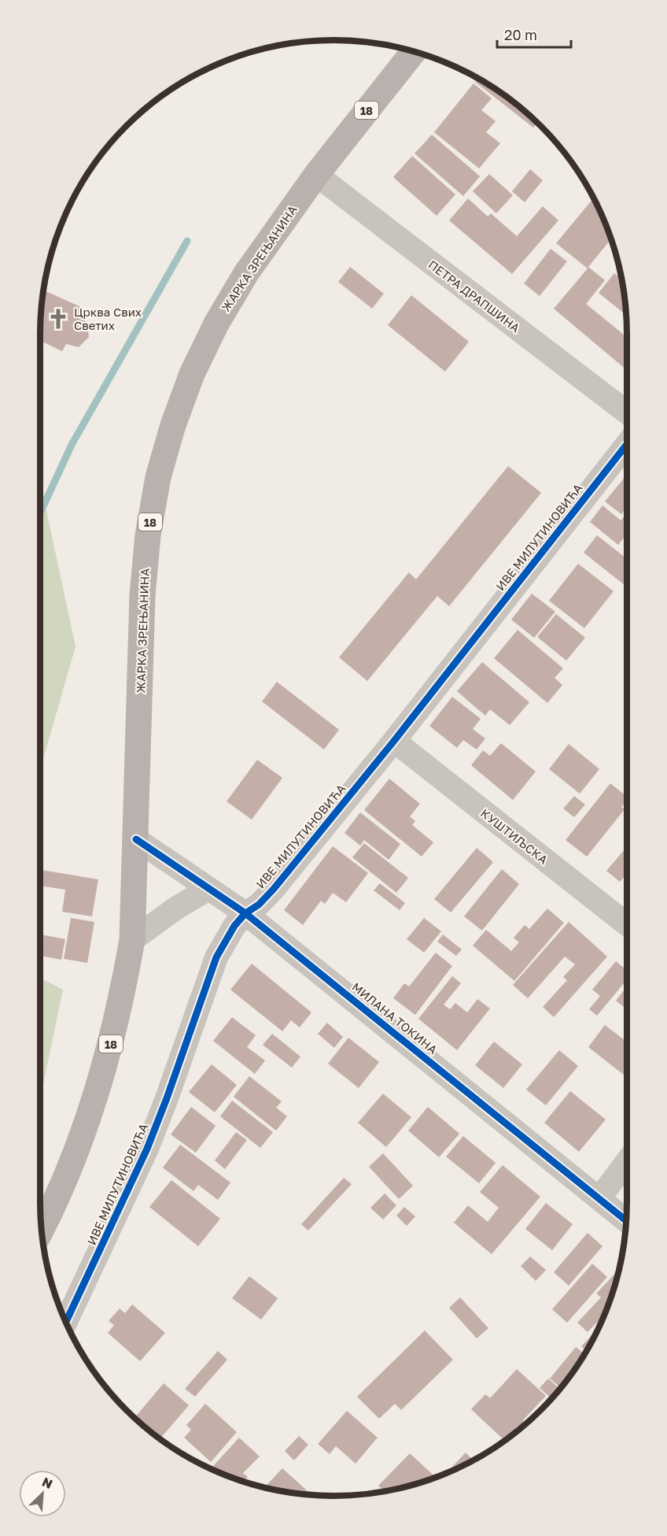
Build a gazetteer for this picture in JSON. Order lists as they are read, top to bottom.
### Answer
{
  "streets": {
    "main road": ["18", "ЖАРКА ЗРЕЊАНИНА"],
    "street": [
      "ПЕТРА ДРАПШИНА",
      "ИВЕ МИЛУТИНОВИЋА",
      "КУШТИЉСКА",
      "МИЛАНА ТОКИНА"
    ]
  },
  "crossings": [
    ["18", "ЖАРКА ЗРЕЊАНИНА"],
    ["18", "МИЛАНА ТОКИНА"],
    ["ЖАРКА ЗРЕЊАНИНА", "ПЕТРА ДРАПШИНА"],
    ["ЖАРКА ЗРЕЊАНИНА", "МИЛАНА ТОКИНА"],
    ["ИВЕ МИЛУТИНОВИЋА", "КУШТИЉСКА"],
    ["ИВЕ МИЛУТИНОВИЋА", "МИЛАНА ТОКИНА"]
  ],
  "places": {
    "church": ["Црква Свих Светих"]
  },
  "scale_bar": "20 m",
  "north": "top right"
}
